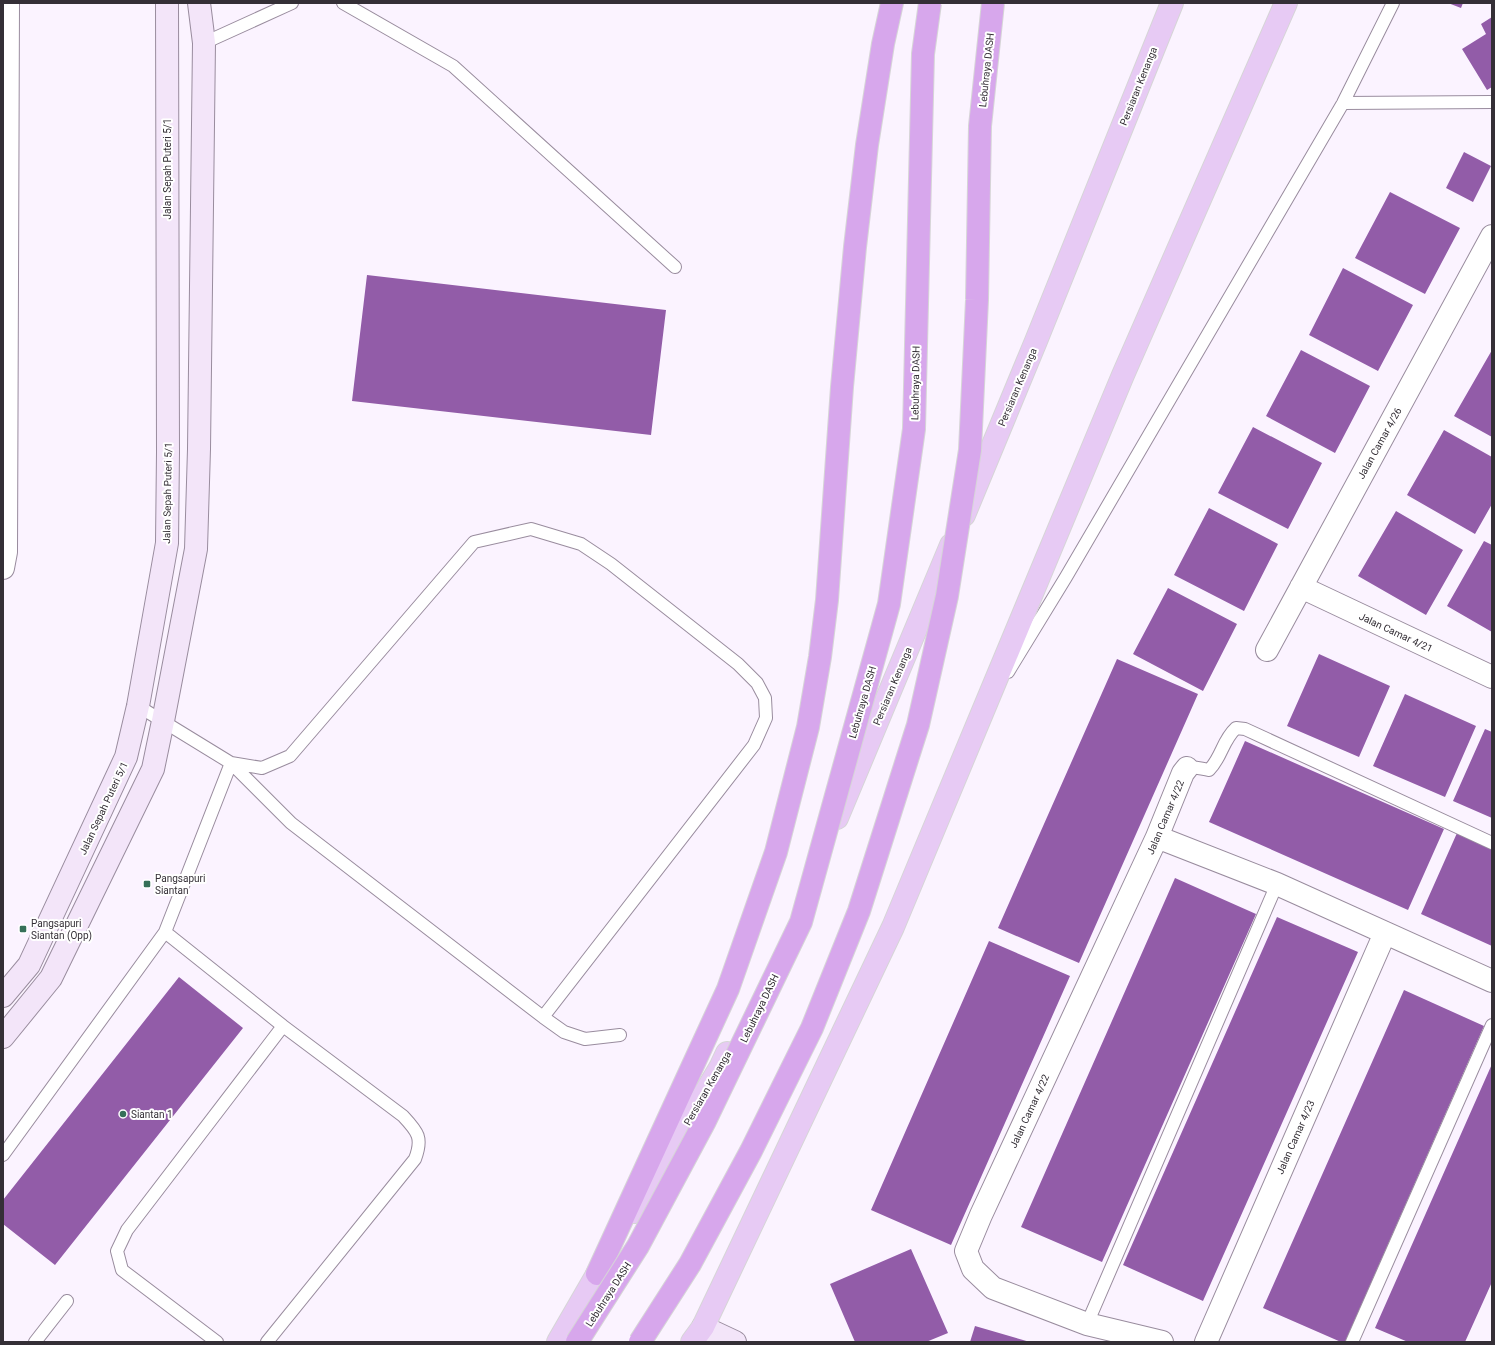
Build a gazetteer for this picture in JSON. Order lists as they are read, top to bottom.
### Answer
{
  "streets": {
    "highway": ["Lebuhraya DASH"],
    "main road": ["Persiaran Kenanga"],
    "street": [
      "Jalan Sepah Puteri 5/1",
      "Jalan Camar 4/26",
      "Jalan Camar 4/21",
      "Jalan Camar 4/22",
      "Jalan Camar 4/23"
    ]
  },
  "crossings": [
    ["Jalan Camar 4/26", "Jalan Camar 4/21"]
  ],
  "places": {
    "transit": ["Pangsapuri Siantan", "Pangsapuri Siantan (Opp)"],
    "other": ["Siantan 1"]
  }
}
